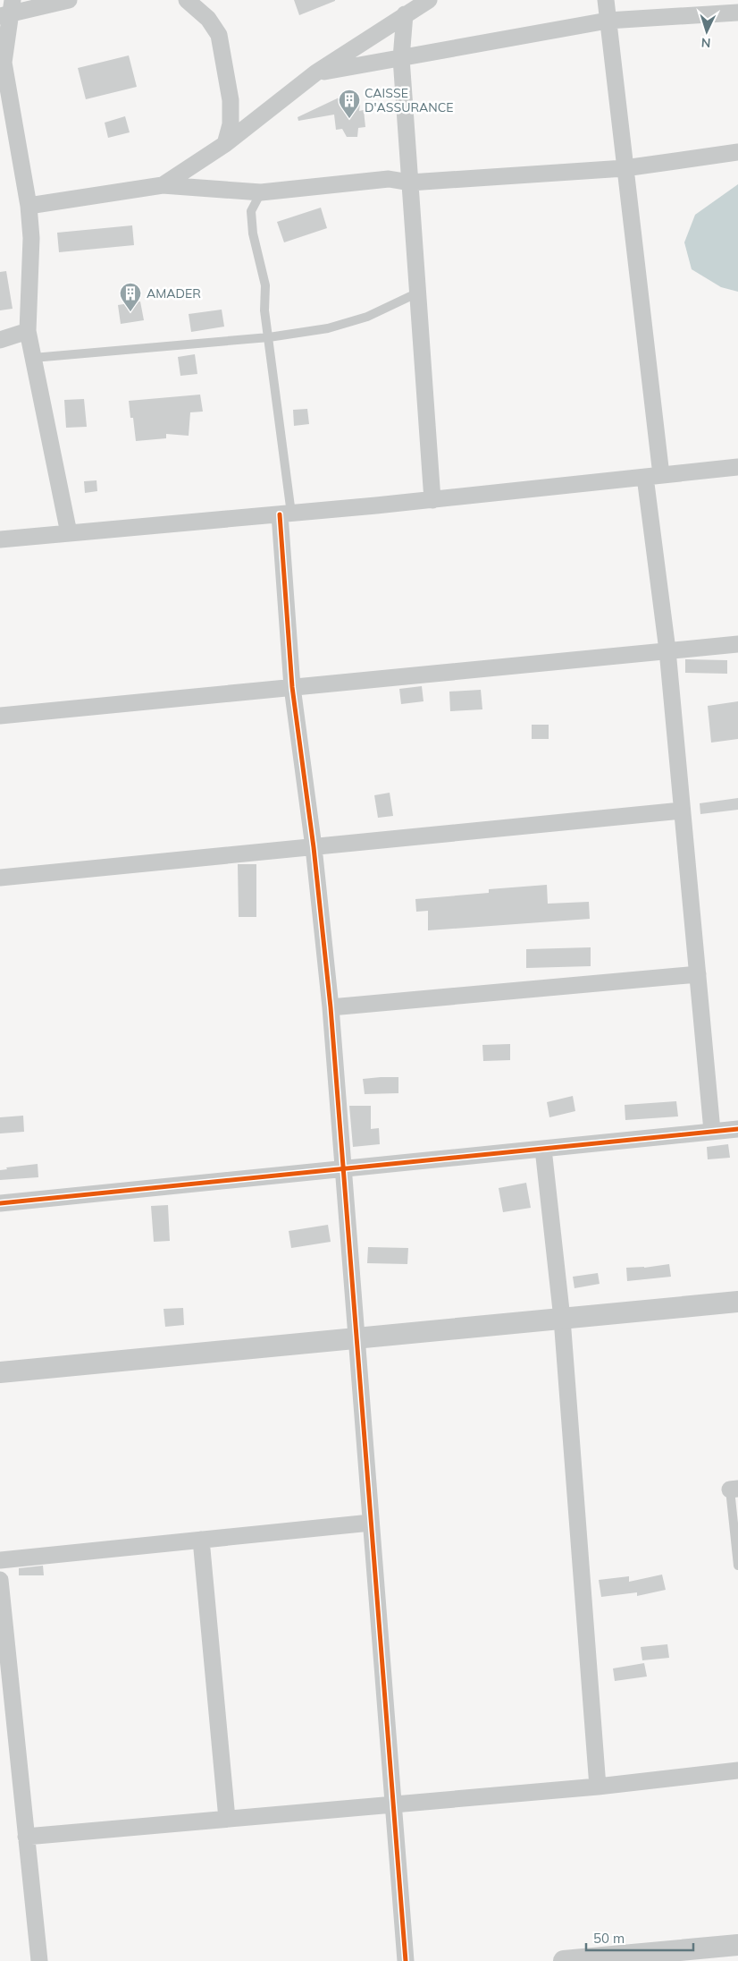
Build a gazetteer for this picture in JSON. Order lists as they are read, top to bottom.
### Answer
{
  "places": {
    "building": ["CAISSE D'ASSURANCE", "AMADER"]
  },
  "scale_bar": "50 m",
  "north": "bottom"
}
